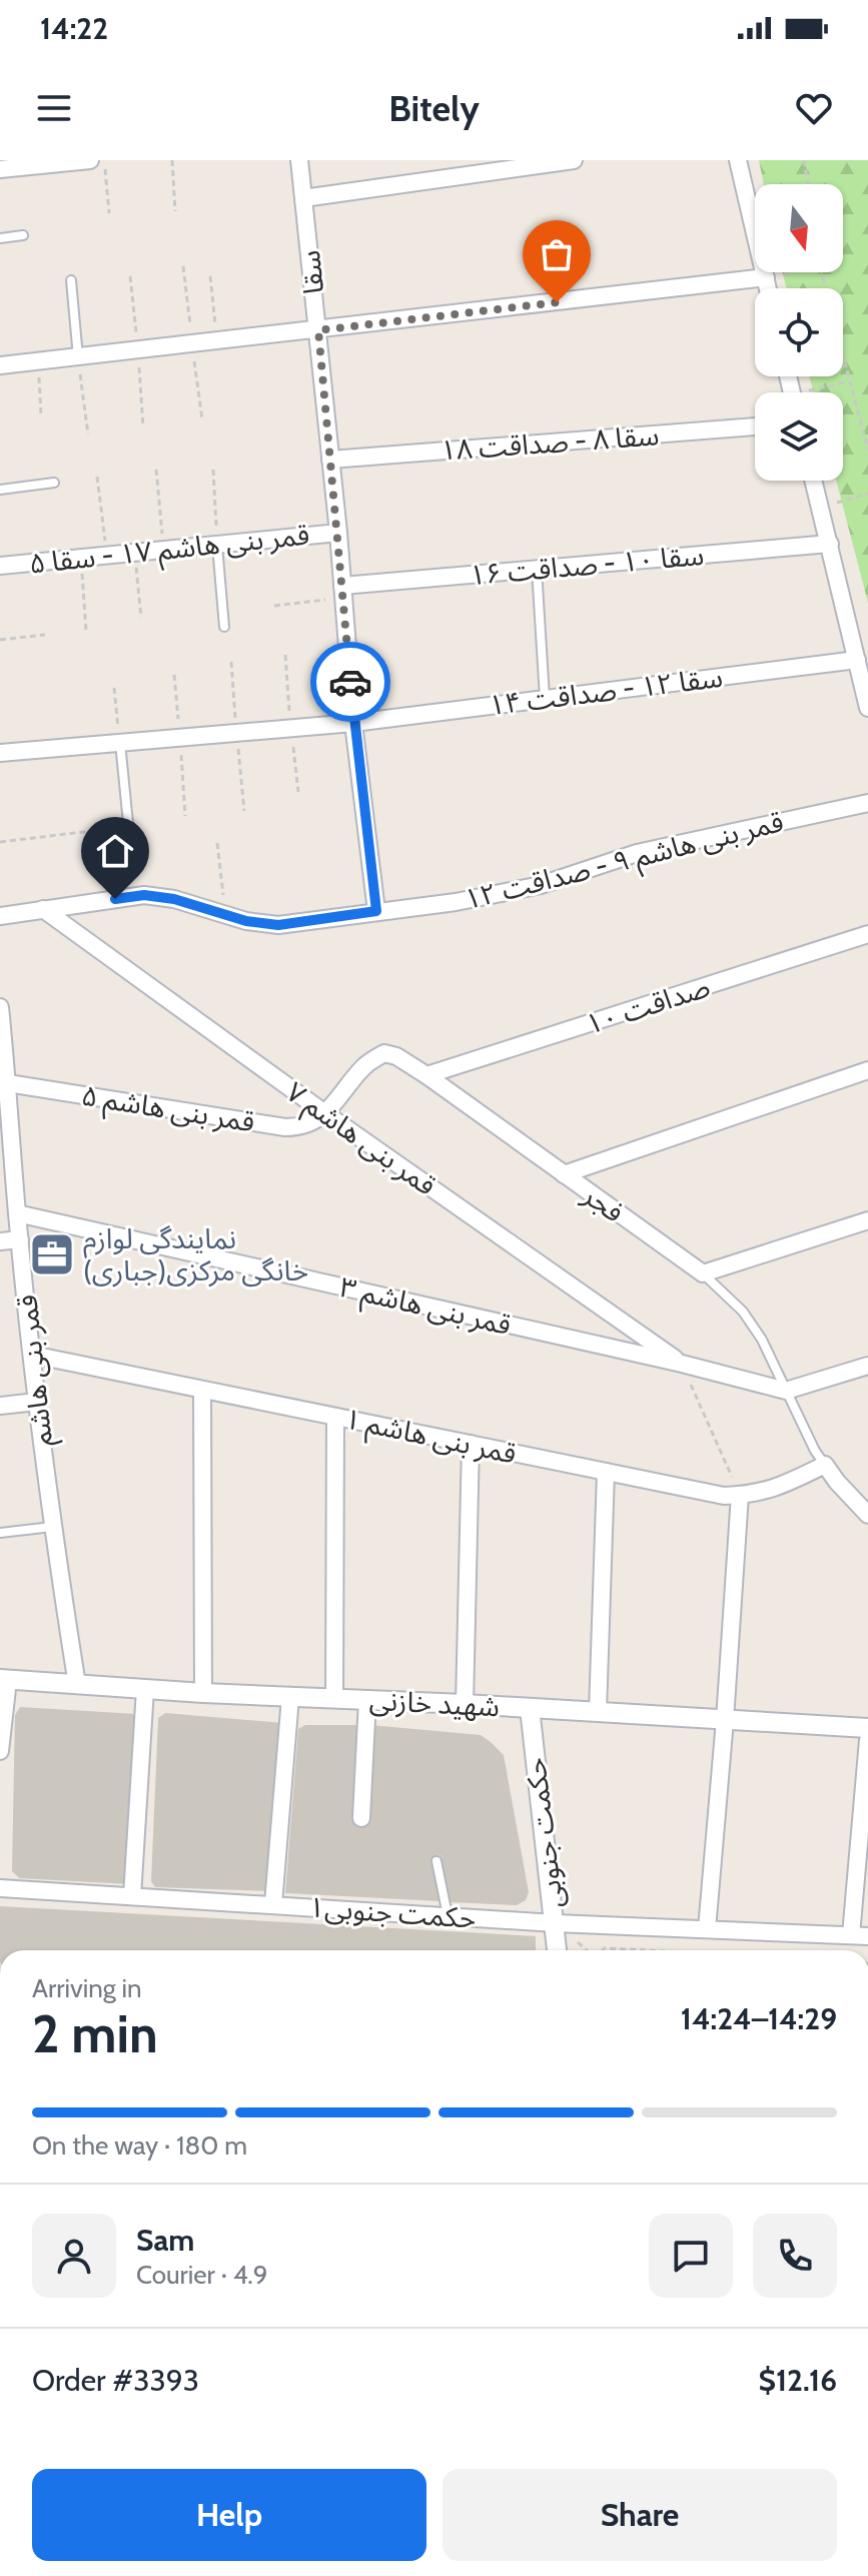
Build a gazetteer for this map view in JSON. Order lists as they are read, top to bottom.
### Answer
{
  "streets": {
    "street": [
      "سقا",
      "سقا ۸ - صداقت ۱۸",
      "قمر بنی هاشم ۱۷ - سقا ۵",
      "سقا ۱۰ - صداقت ۱۶",
      "سقا ۱۲ - صداقت ۱۴",
      "قمر بنی هاشم ۹ - صداقت ۱۲",
      "صداقت ۱۰",
      "قمر بنی هاشم ۵",
      "قمر بنی هاشم ۷",
      "فجر",
      "قمر بنی هاشم ۳",
      "قمر بنی هاشم",
      "قمر بنی هاشم ۱",
      "شهید خازنی",
      "حکمت جنوبی",
      "حکمت جنوبی۱"
    ]
  },
  "crossings": [
    ["سقا", "سقا ۸ - صداقت ۱۸"],
    ["سقا", "قمر بنی هاشم ۱۷ - سقا ۵"],
    ["سقا", "سقا ۱۰ - صداقت ۱۶"],
    ["سقا", "سقا ۱۲ - صداقت ۱۴"],
    ["سقا", "قمر بنی هاشم ۹ - صداقت ۱۲"],
    ["قمر بنی هاشم ۹ - صداقت ۱۲", "قمر بنی هاشم ۷"],
    ["صداقت ۱۰", "فجر"],
    ["قمر بنی هاشم ۵", "قمر بنی هاشم ۷"],
    ["قمر بنی هاشم ۵", "فجر"],
    ["قمر بنی هاشم ۵", "قمر بنی هاشم"],
    ["قمر بنی هاشم ۷", "فجر"],
    ["قمر بنی هاشم ۷", "قمر بنی هاشم ۳"],
    ["فجر", "قمر بنی هاشم ۳"],
    ["فجر", "قمر بنی هاشم ۱"],
    ["قمر بنی هاشم ۳", "قمر بنی هاشم"],
    ["قمر بنی هاشم", "قمر بنی هاشم ۱"],
    ["قمر بنی هاشم", "شهید خازنی"],
    ["شهید خازنی", "حکمت جنوبی"],
    ["حکمت جنوبی", "حکمت جنوبی۱"]
  ],
  "places": {
    "office": ["نمایندگی لوازم خانگی مرکزی(جباری)"]
  },
  "north": "bottom",
  "page": {
    "status": "14:22",
    "header": "Bitely",
    "heading": ["2 min", "Arriving in", "14:24–14:29"],
    "panel": [
      "Sam",
      "Courier · 4.9",
      "Order #3393",
      "$12.16"
    ],
    "bar": "On the way · 180 m",
    "buttons": ["Help", "Share"]
  }
}
